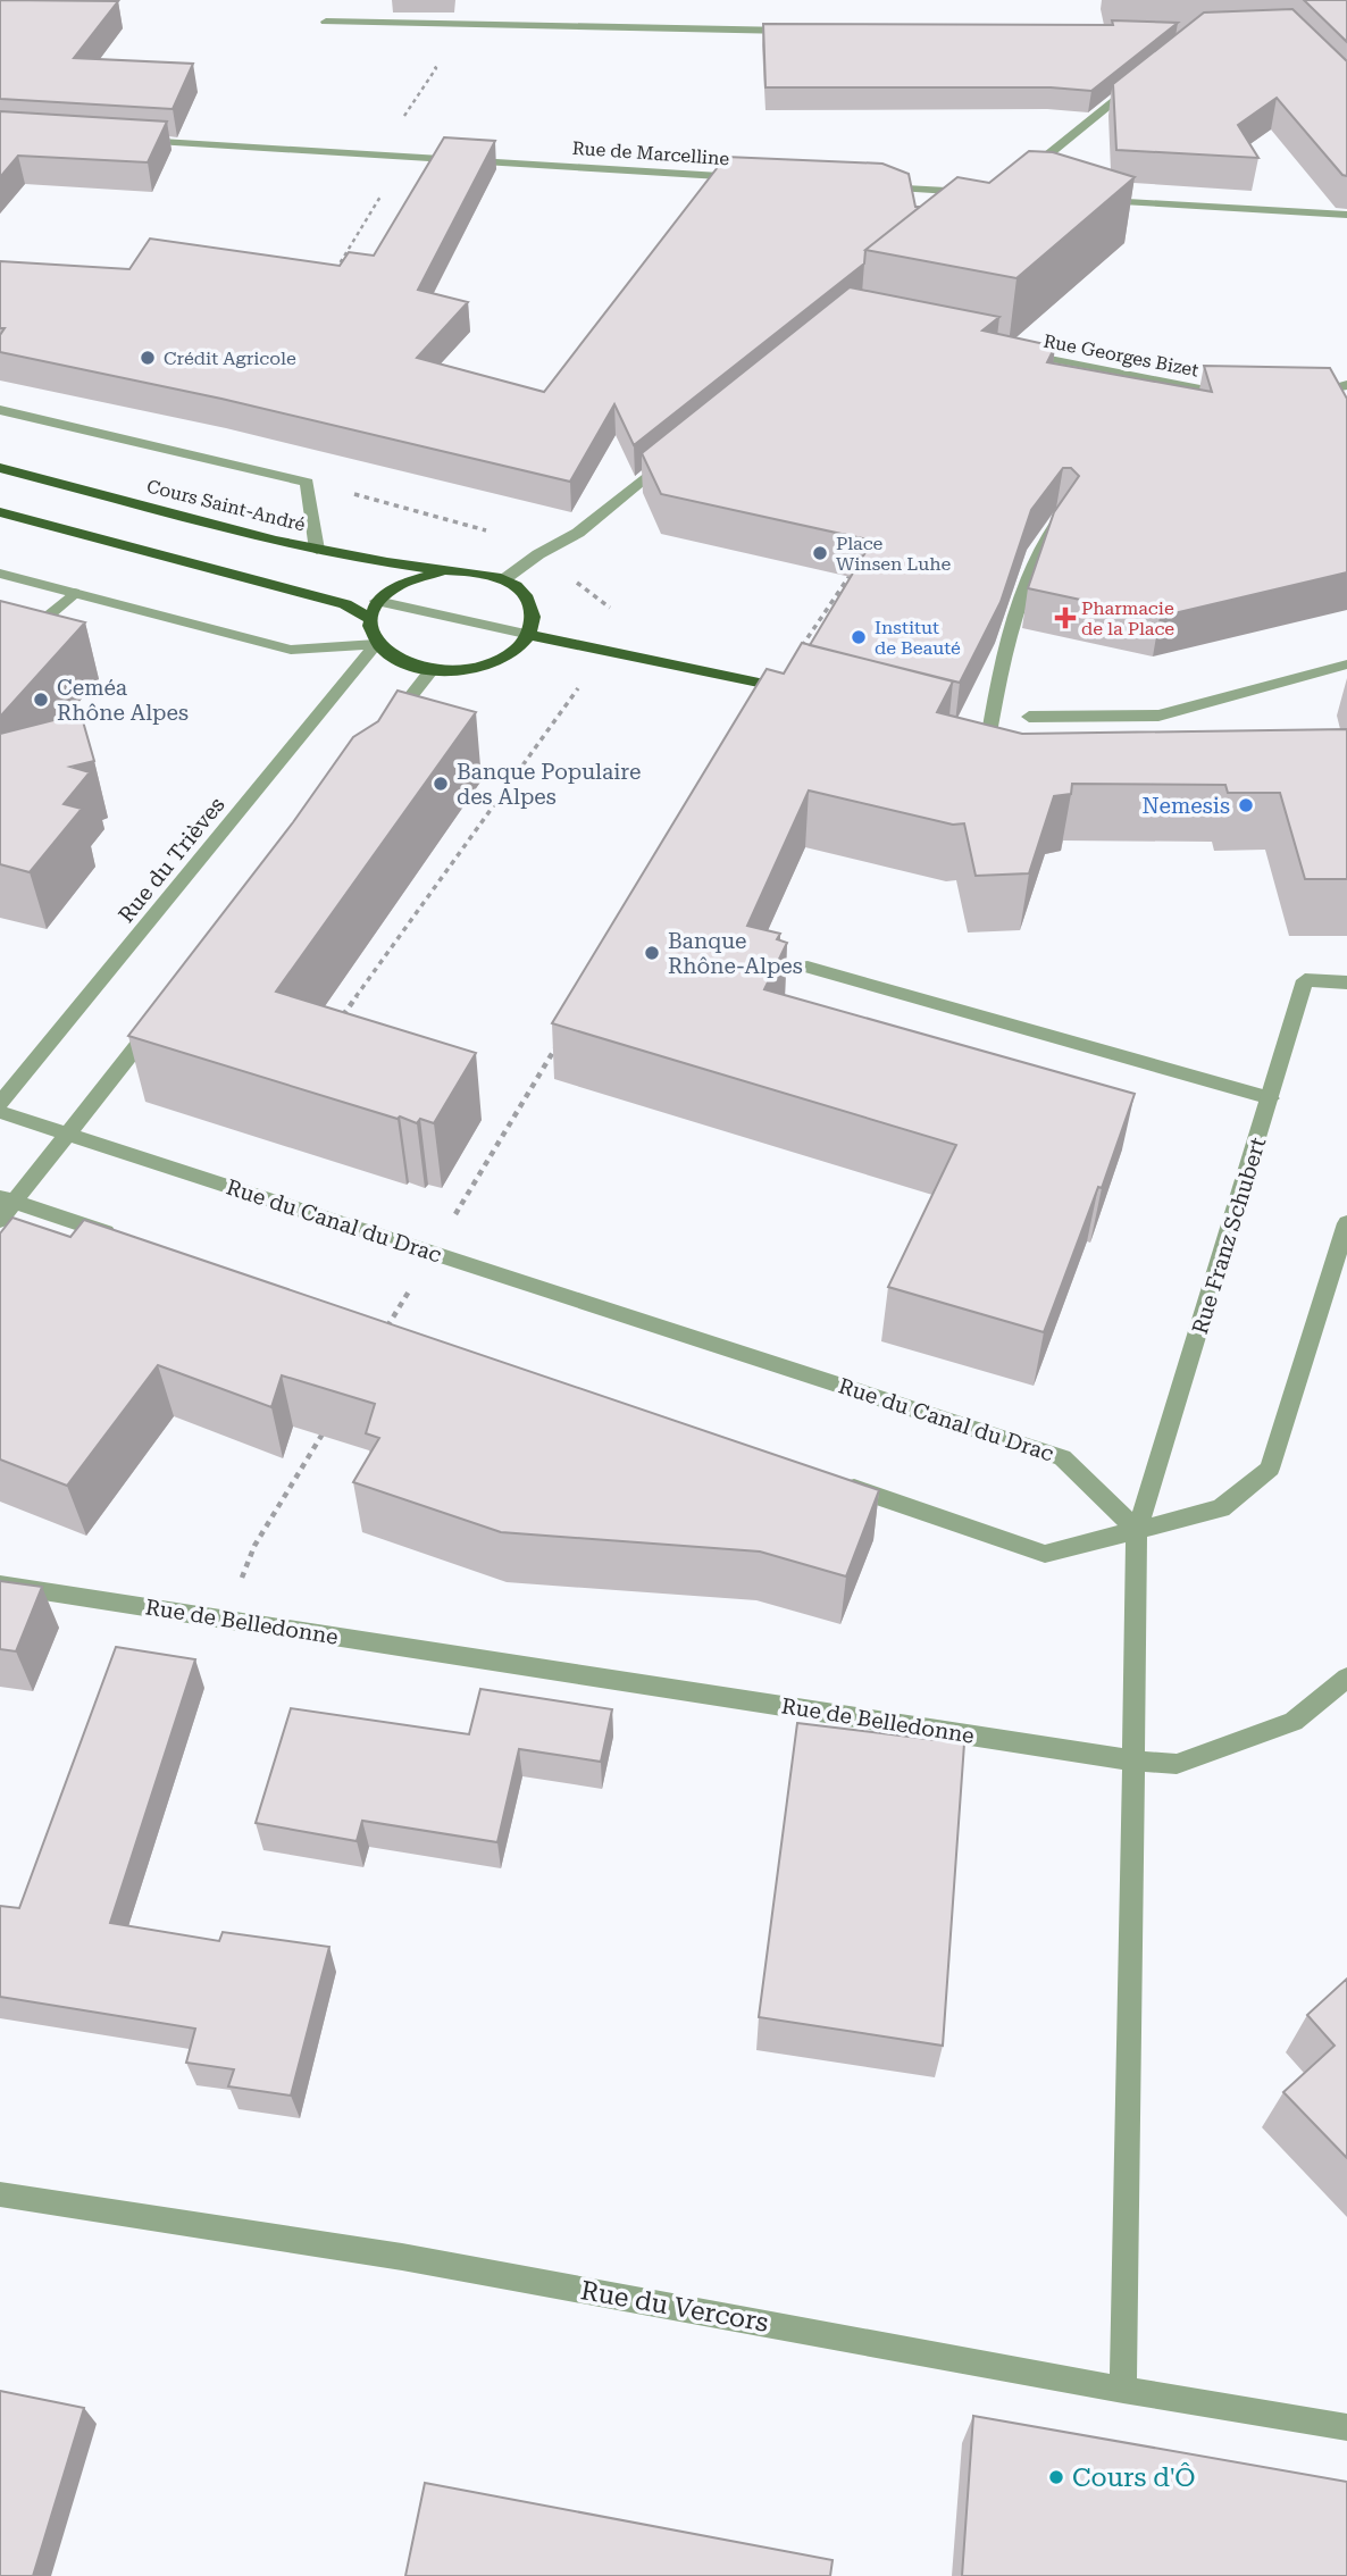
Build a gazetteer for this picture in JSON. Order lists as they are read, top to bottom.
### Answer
{
  "streets": {
    "main road": ["Cours Saint-André"],
    "street": [
      "Rue de Marcelline",
      "Rue Georges Bizet",
      "Rue du Trièves",
      "Rue du Canal du Drac",
      "Rue Franz Schubert",
      "Rue de Belledonne",
      "Rue du Vercors"
    ]
  },
  "crossings": [
    ["Rue du Canal du Drac", "Rue Franz Schubert"],
    ["Rue Franz Schubert", "Rue de Belledonne"]
  ],
  "places": {
    "other": [
      "Crédit Agricole",
      "Place Winsen Luhe",
      "Institut de Beauté",
      "Ceméa Rhône Alpes",
      "Banque Populaire des Alpes",
      "Nemesis",
      "Banque Rhône-Alpes",
      "Cours d'Ô"
    ],
    "health": ["Pharmacie de la Place"]
  }
}
